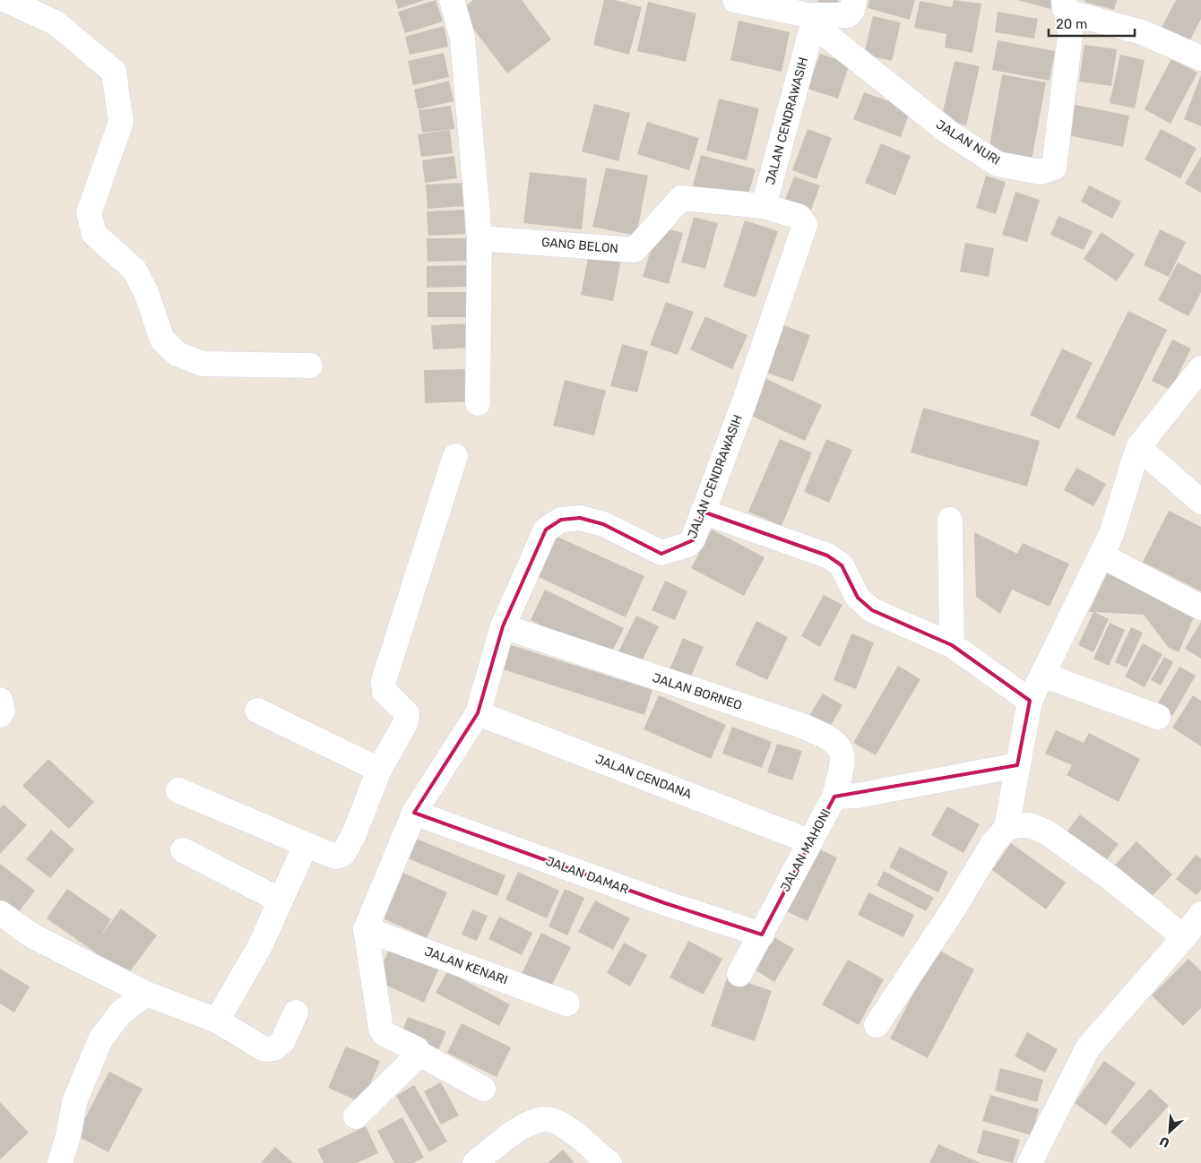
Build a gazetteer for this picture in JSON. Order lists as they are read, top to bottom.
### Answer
{
  "streets": {
    "street": [
      "JALAN CENDRAWASIH",
      "JALAN NURI",
      "GANG BELON",
      "JALAN BORNEO",
      "JALAN CENDANA",
      "JALAN MAHONI",
      "JALAN DAMAR",
      "JALAN KENARI"
    ]
  },
  "crossings": [
    ["JALAN CENDRAWASIH", "JALAN NURI"],
    ["JALAN CENDRAWASIH", "GANG BELON"],
    ["JALAN CENDRAWASIH", "JALAN BORNEO"],
    ["JALAN CENDRAWASIH", "JALAN CENDANA"],
    ["JALAN CENDRAWASIH", "JALAN DAMAR"],
    ["JALAN CENDRAWASIH", "JALAN KENARI"],
    ["JALAN BORNEO", "JALAN MAHONI"],
    ["JALAN CENDANA", "JALAN MAHONI"],
    ["JALAN MAHONI", "JALAN DAMAR"]
  ],
  "scale_bar": "20 m",
  "north": "bottom left"
}
